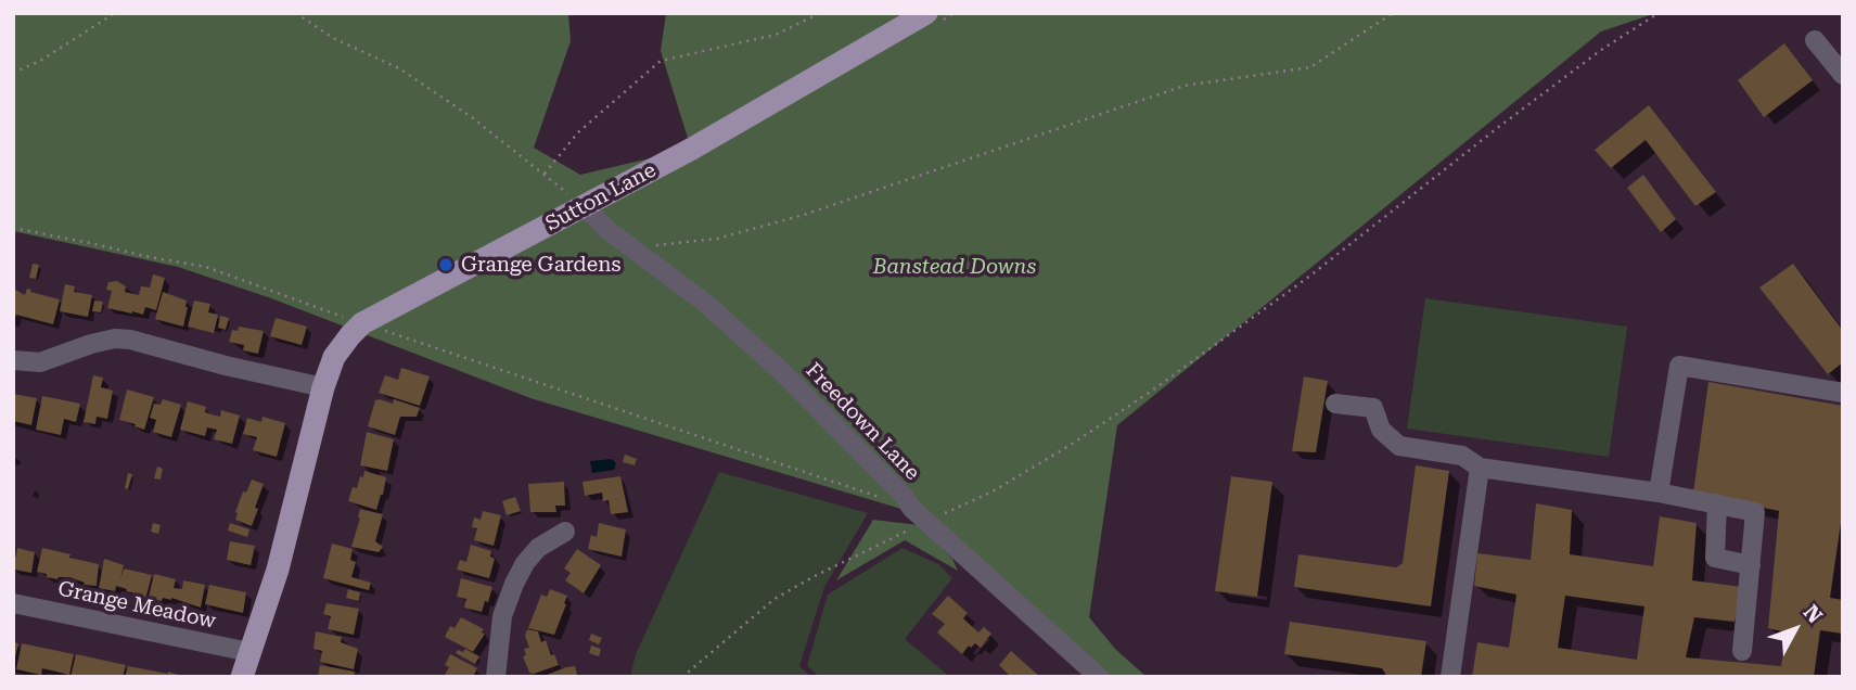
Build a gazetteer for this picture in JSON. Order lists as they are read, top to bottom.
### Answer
{
  "streets": {
    "main road": ["Sutton Lane"],
    "street": ["Freedown Lane", "Grange Meadow"]
  },
  "crossings": [
    ["Sutton Lane", "Freedown Lane"],
    ["Sutton Lane", "Grange Meadow"]
  ],
  "parks": ["Banstead Downs"],
  "places": ["Grange Gardens"],
  "north": "top right"
}
